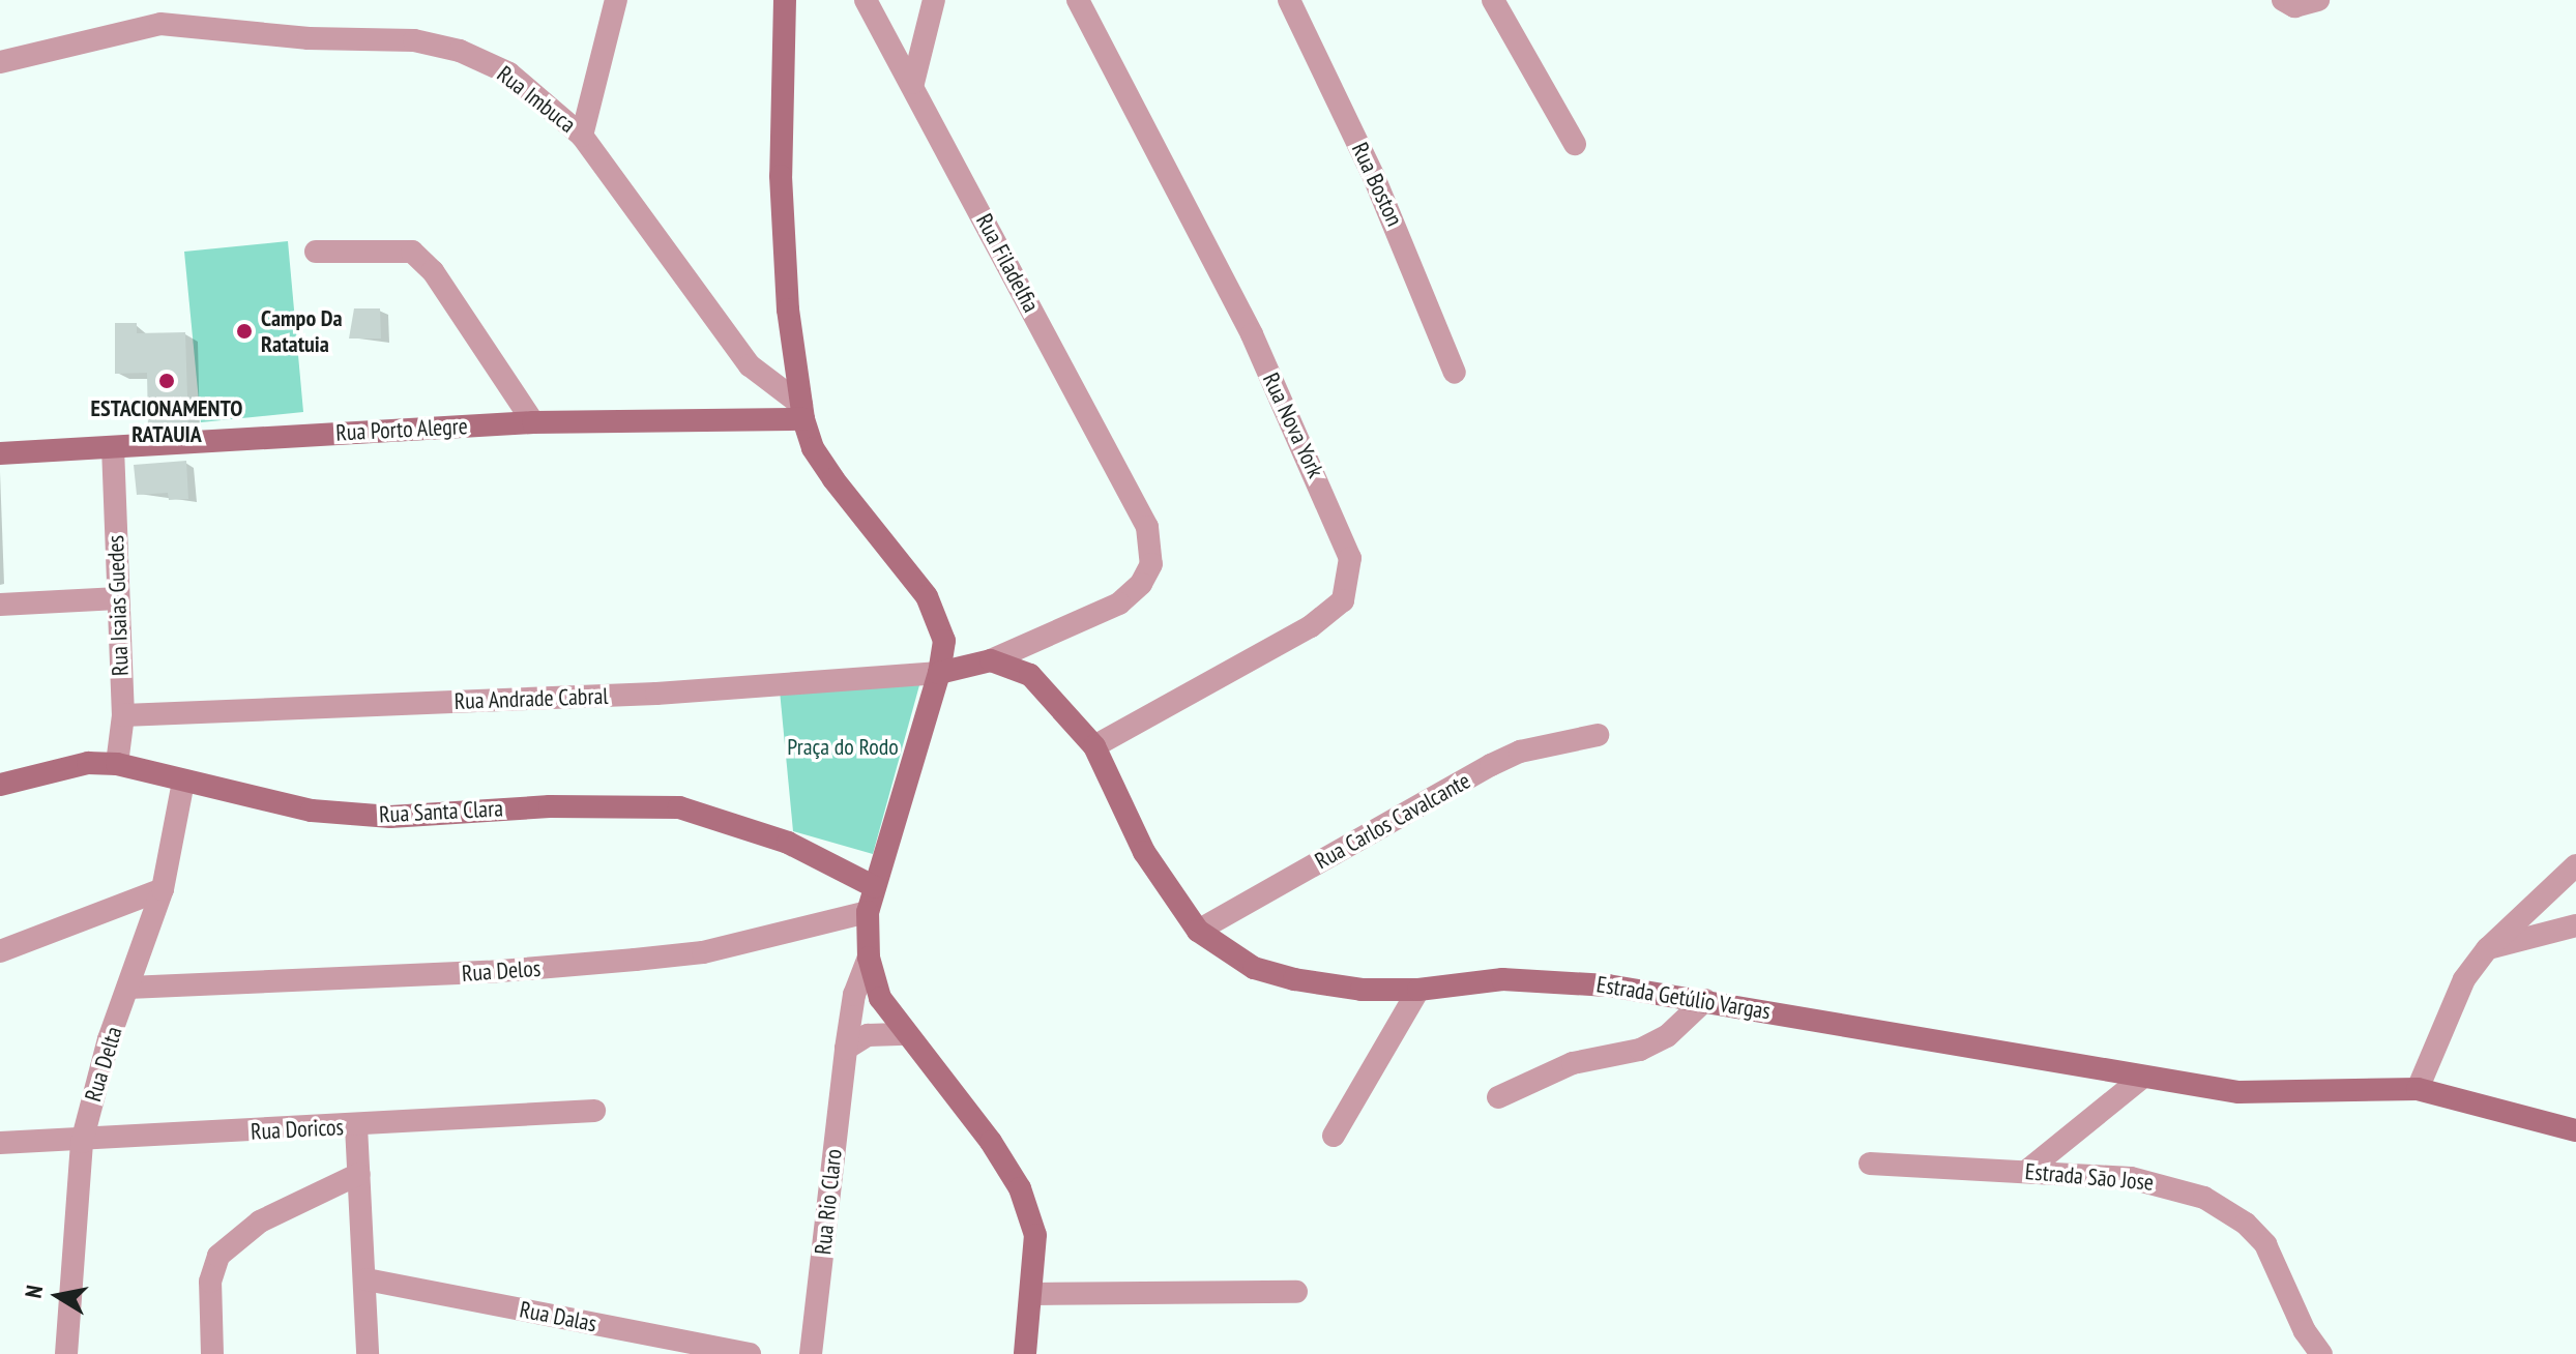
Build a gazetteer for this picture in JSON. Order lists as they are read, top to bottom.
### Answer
{
  "streets": {
    "main road": ["Rua Porto Alegre", "Rua Santa Clara", "Estrada Getúlio Vargas"],
    "street": [
      "Rua Imbuca",
      "Rua Boston",
      "Rua Filadelfia",
      "Rua Nova York",
      "Rua Isaias Guedes",
      "Rua Andrade Cabral",
      "Rua Carlos Cavalcante",
      "Rua Delos",
      "Rua Delta",
      "Rua Doricos",
      "Estrada Sāo Jose",
      "Rua Rio Claro",
      "Rua Dalas"
    ]
  },
  "crossings": [
    ["Rua Imbuca", "Rua Porto Alegre"],
    ["Rua Filadelfia", "Estrada Getúlio Vargas"],
    ["Rua Nova York", "Estrada Getúlio Vargas"],
    ["Rua Porto Alegre", "Rua Isaias Guedes"],
    ["Rua Isaias Guedes", "Rua Andrade Cabral"],
    ["Rua Isaias Guedes", "Rua Santa Clara"],
    ["Rua Santa Clara", "Rua Delta"],
    ["Rua Carlos Cavalcante", "Estrada Getúlio Vargas"],
    ["Rua Delos", "Rua Delta"],
    ["Rua Delta", "Rua Doricos"]
  ],
  "parks": ["Praça do Rodo"],
  "places": ["Campo Da Ratatuia", "ESTACIONAMENTO RATAUIA"],
  "north": "left"
}
